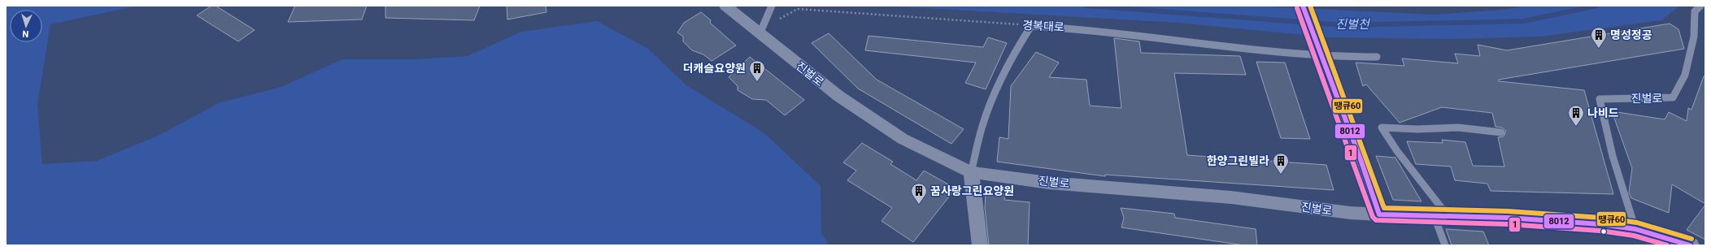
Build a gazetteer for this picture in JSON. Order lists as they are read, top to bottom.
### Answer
{
  "streets": {
    "street": ["진벌로"],
    "lane": ["경복대로"]
  },
  "water": ["진벌천"],
  "places": {
    "building": [
      "명성정공",
      "더캐슬요양원",
      "나비드",
      "한양그린빌라",
      "꿈사랑그린요양원"
    ]
  },
  "lines": ["transit line 8012", "transit line 땡큐60", "transit line 1"],
  "north": "bottom"
}
